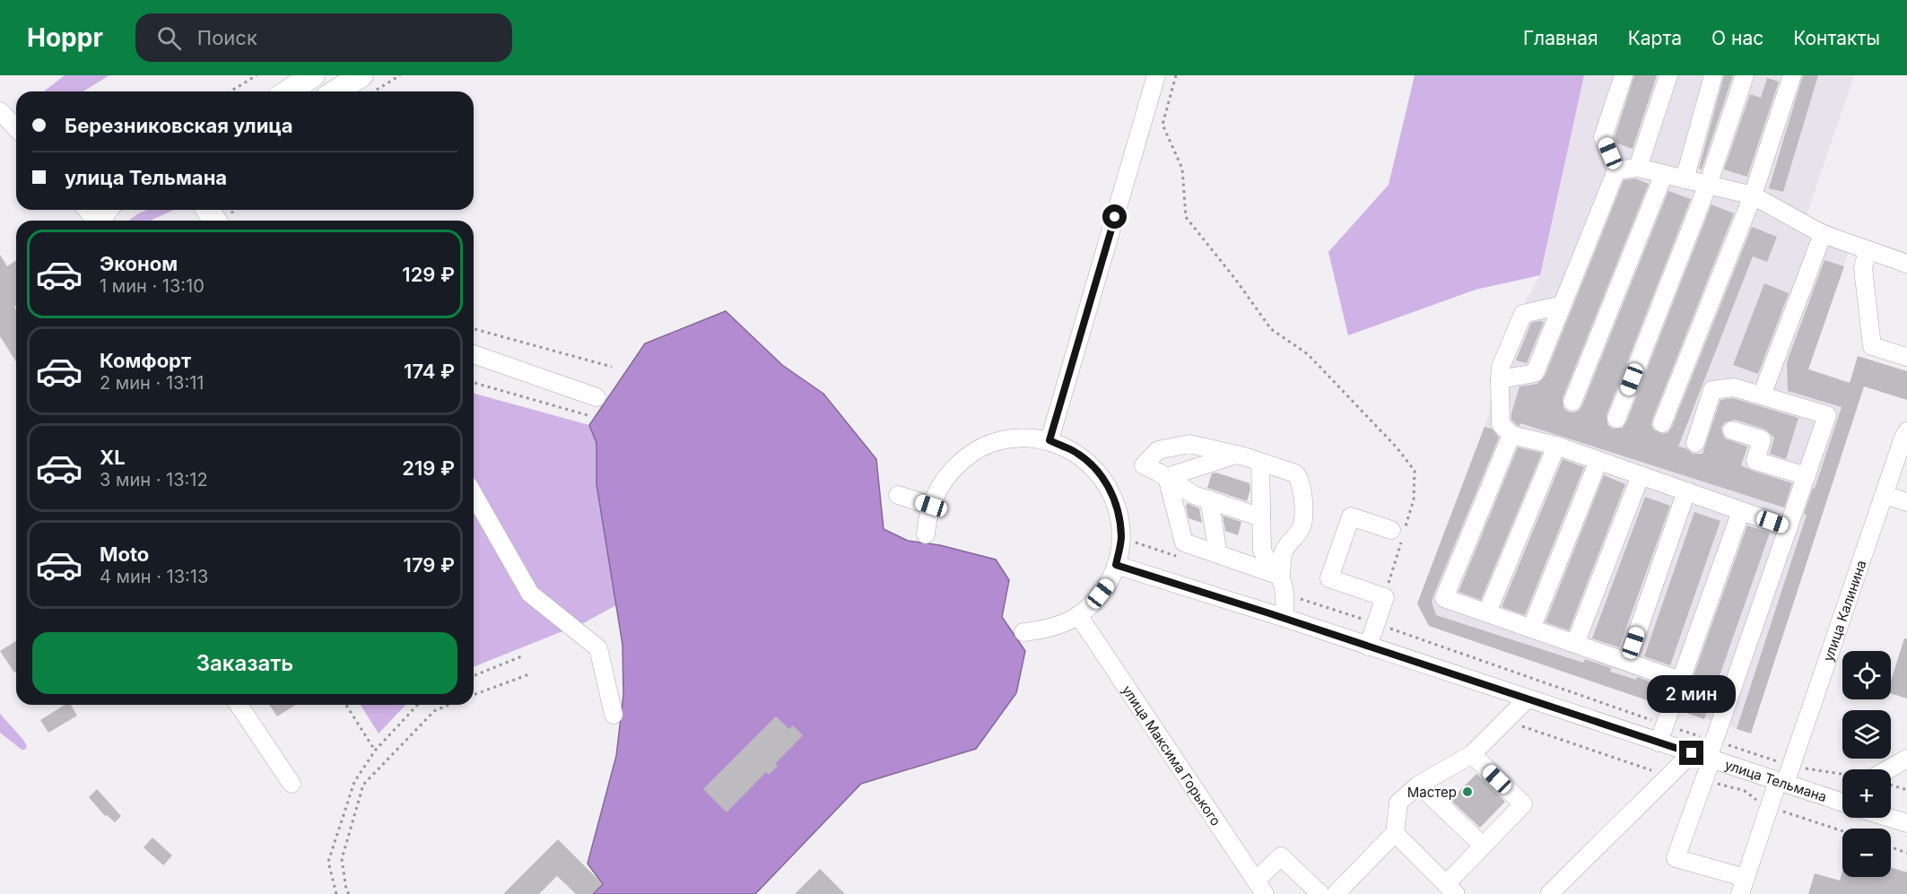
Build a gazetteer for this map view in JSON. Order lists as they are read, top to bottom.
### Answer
{
  "streets": {
    "street": ["улица Калинина", "улица Максима Горького", "улица Тельмана"]
  },
  "crossings": [
    ["улица Калинина", "улица Тельмана"]
  ],
  "places": ["Мастер"],
  "page": {
    "header": "Hoppr",
    "search": "Поиск",
    "nav": [
      "Главная",
      "Карта",
      "О нас",
      "Контакты"
    ],
    "banner": ["Березниковская улица", "улица Тельмана"],
    "list": [
      {
        "name": "Эконом",
        "note": "1 мин · 13:10",
        "value": "129 ₽"
      },
      {
        "name": "Комфорт",
        "note": "2 мин · 13:11",
        "value": "174 ₽"
      },
      {
        "name": "XL",
        "note": "3 мин · 13:12",
        "value": "219 ₽"
      },
      {
        "name": "Moto",
        "note": "4 мин · 13:13",
        "value": "179 ₽"
      }
    ],
    "buttons": "Заказать",
    "map_buttons": ["+", "−"],
    "bubble": "2 мин"
  }
}
